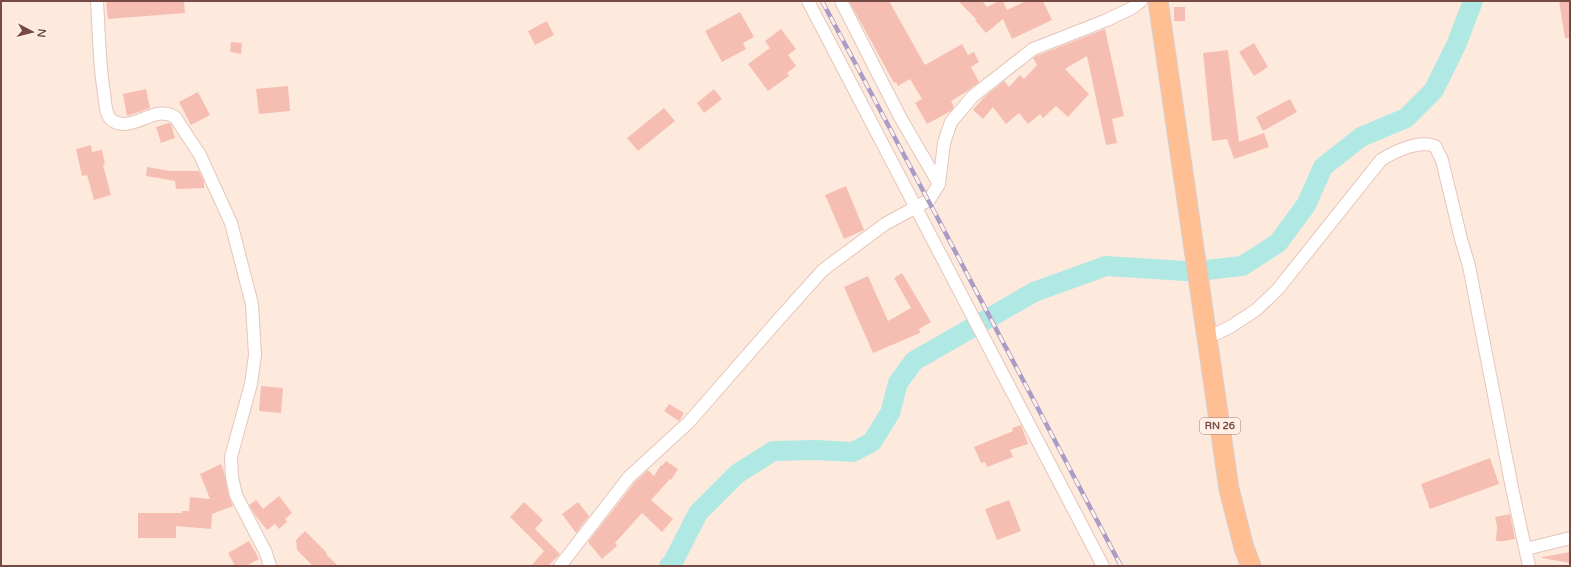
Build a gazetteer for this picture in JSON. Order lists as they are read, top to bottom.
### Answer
{
  "streets": {
    "main road": ["RN 26"]
  },
  "north": "right"
}
